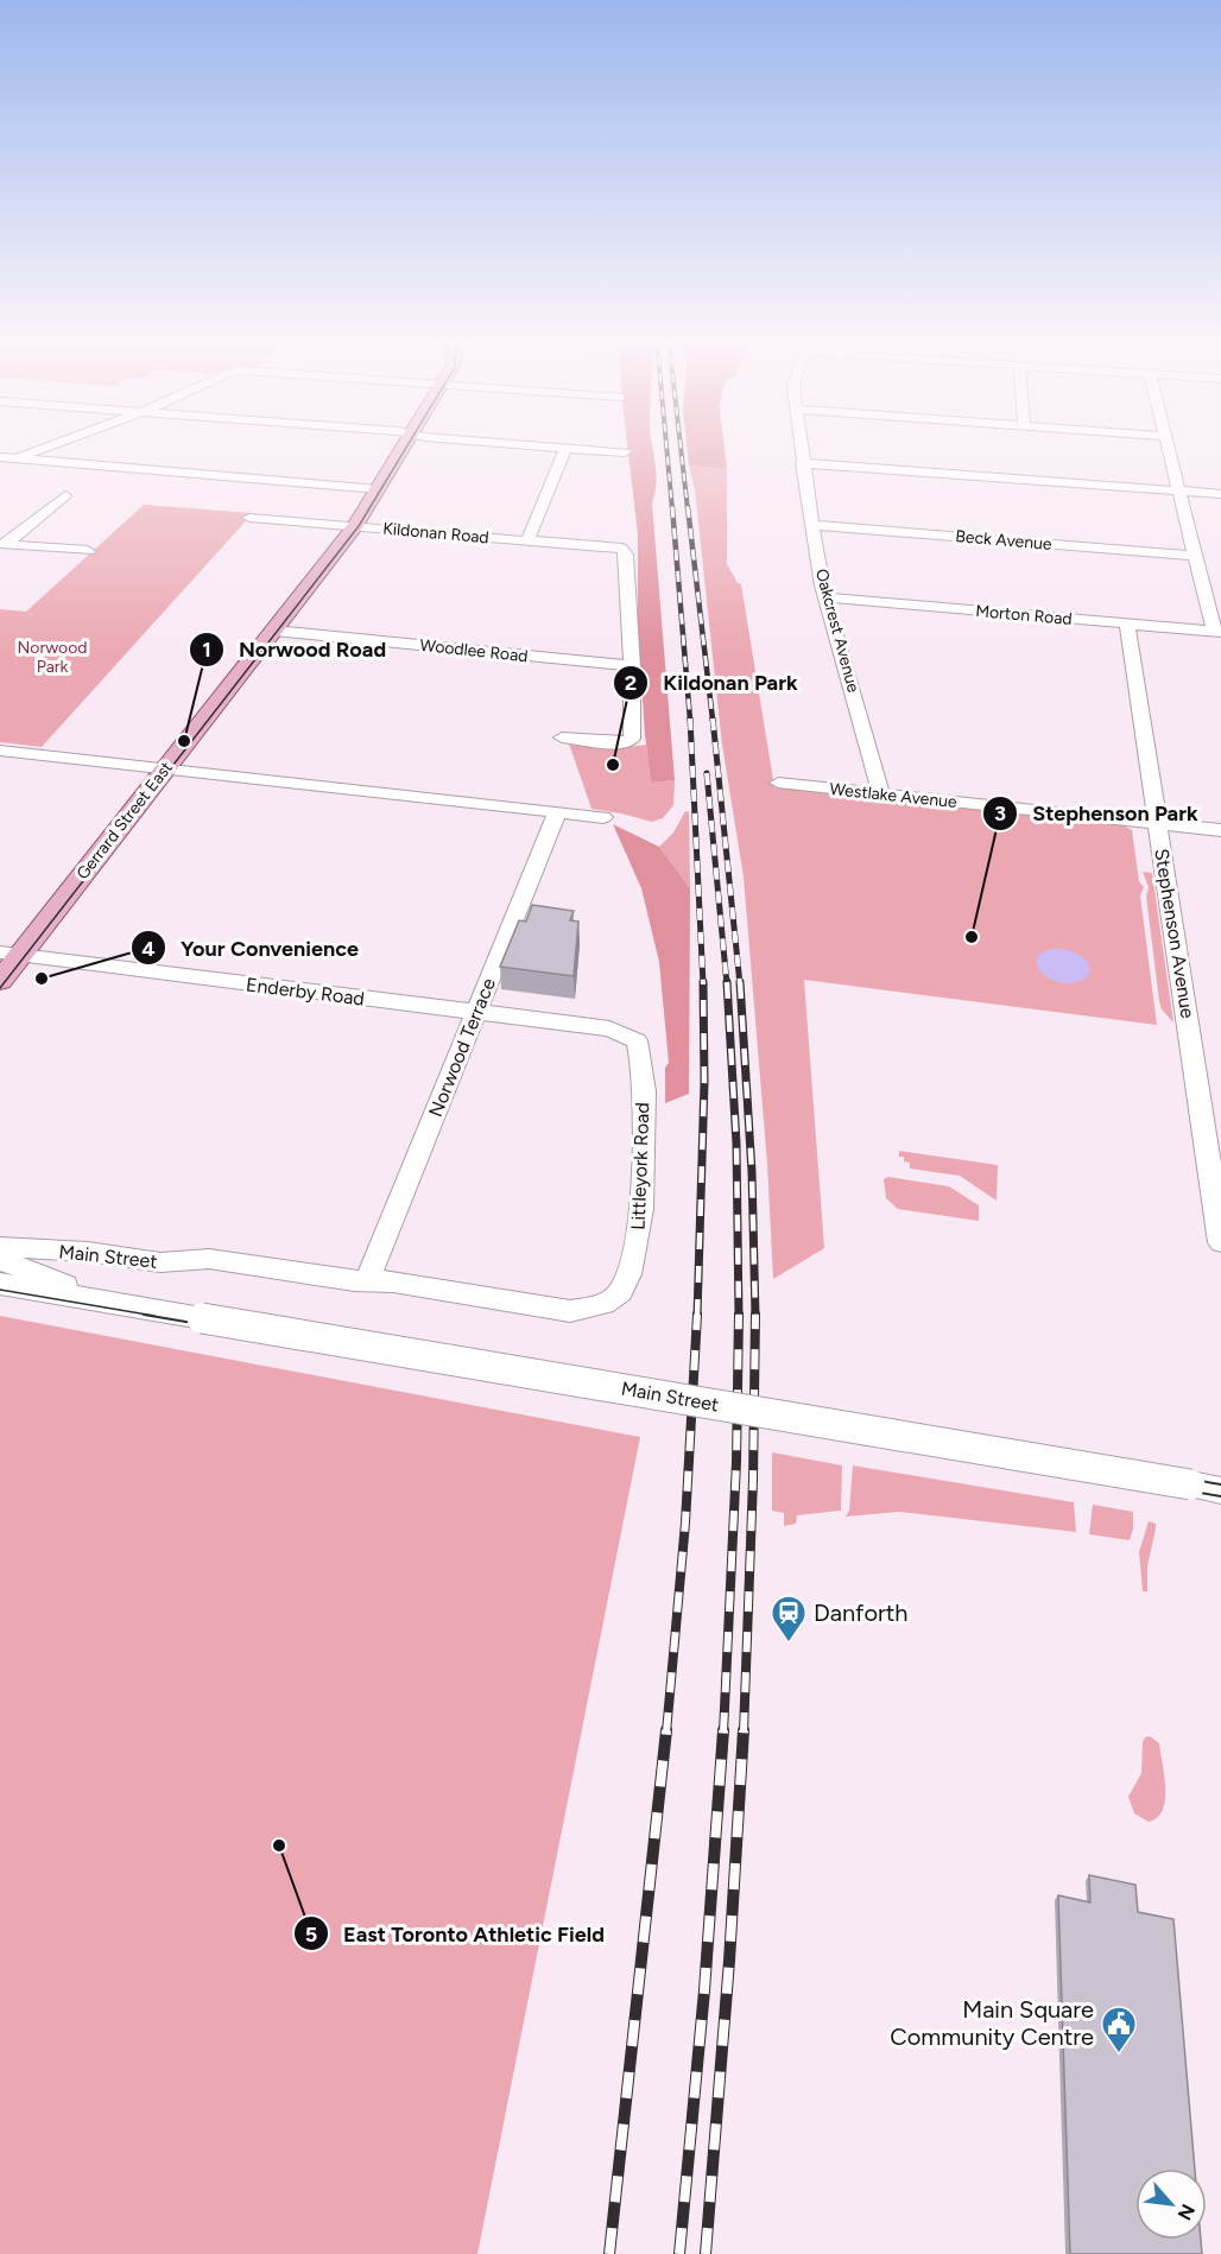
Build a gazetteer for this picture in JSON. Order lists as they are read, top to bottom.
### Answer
{
  "streets": {
    "main road": ["Gerrard Street East"],
    "street": [
      "Kildonan Road",
      "Beck Avenue",
      "Morton Road",
      "Oakcrest Avenue",
      "Woodlee Road",
      "Westlake Avenue",
      "Stephenson Avenue",
      "Enderby Road",
      "Norwood Terrace",
      "Littleyork Road",
      "Main Street"
    ]
  },
  "crossings": [
    ["Kildonan Road", "Woodlee Road"],
    ["Kildonan Road", "Gerrard Street East"],
    ["Beck Avenue", "Oakcrest Avenue"],
    ["Morton Road", "Oakcrest Avenue"],
    ["Morton Road", "Stephenson Avenue"],
    ["Oakcrest Avenue", "Westlake Avenue"],
    ["Woodlee Road", "Gerrard Street East"],
    ["Westlake Avenue", "Stephenson Avenue"],
    ["Gerrard Street East", "Enderby Road"],
    ["Enderby Road", "Norwood Terrace"],
    ["Enderby Road", "Littleyork Road"],
    ["Norwood Terrace", "Main Street"],
    ["Littleyork Road", "Main Street"]
  ],
  "parks": ["Norwood Park"],
  "places": {
    "other": [
      "Norwood Road",
      "Kildonan Park",
      "Stephenson Park",
      "Your Convenience",
      "East Toronto Athletic Field"
    ],
    "station": ["Danforth"],
    "public building": ["Main Square Community Centre"]
  },
  "north": "bottom right"
}
